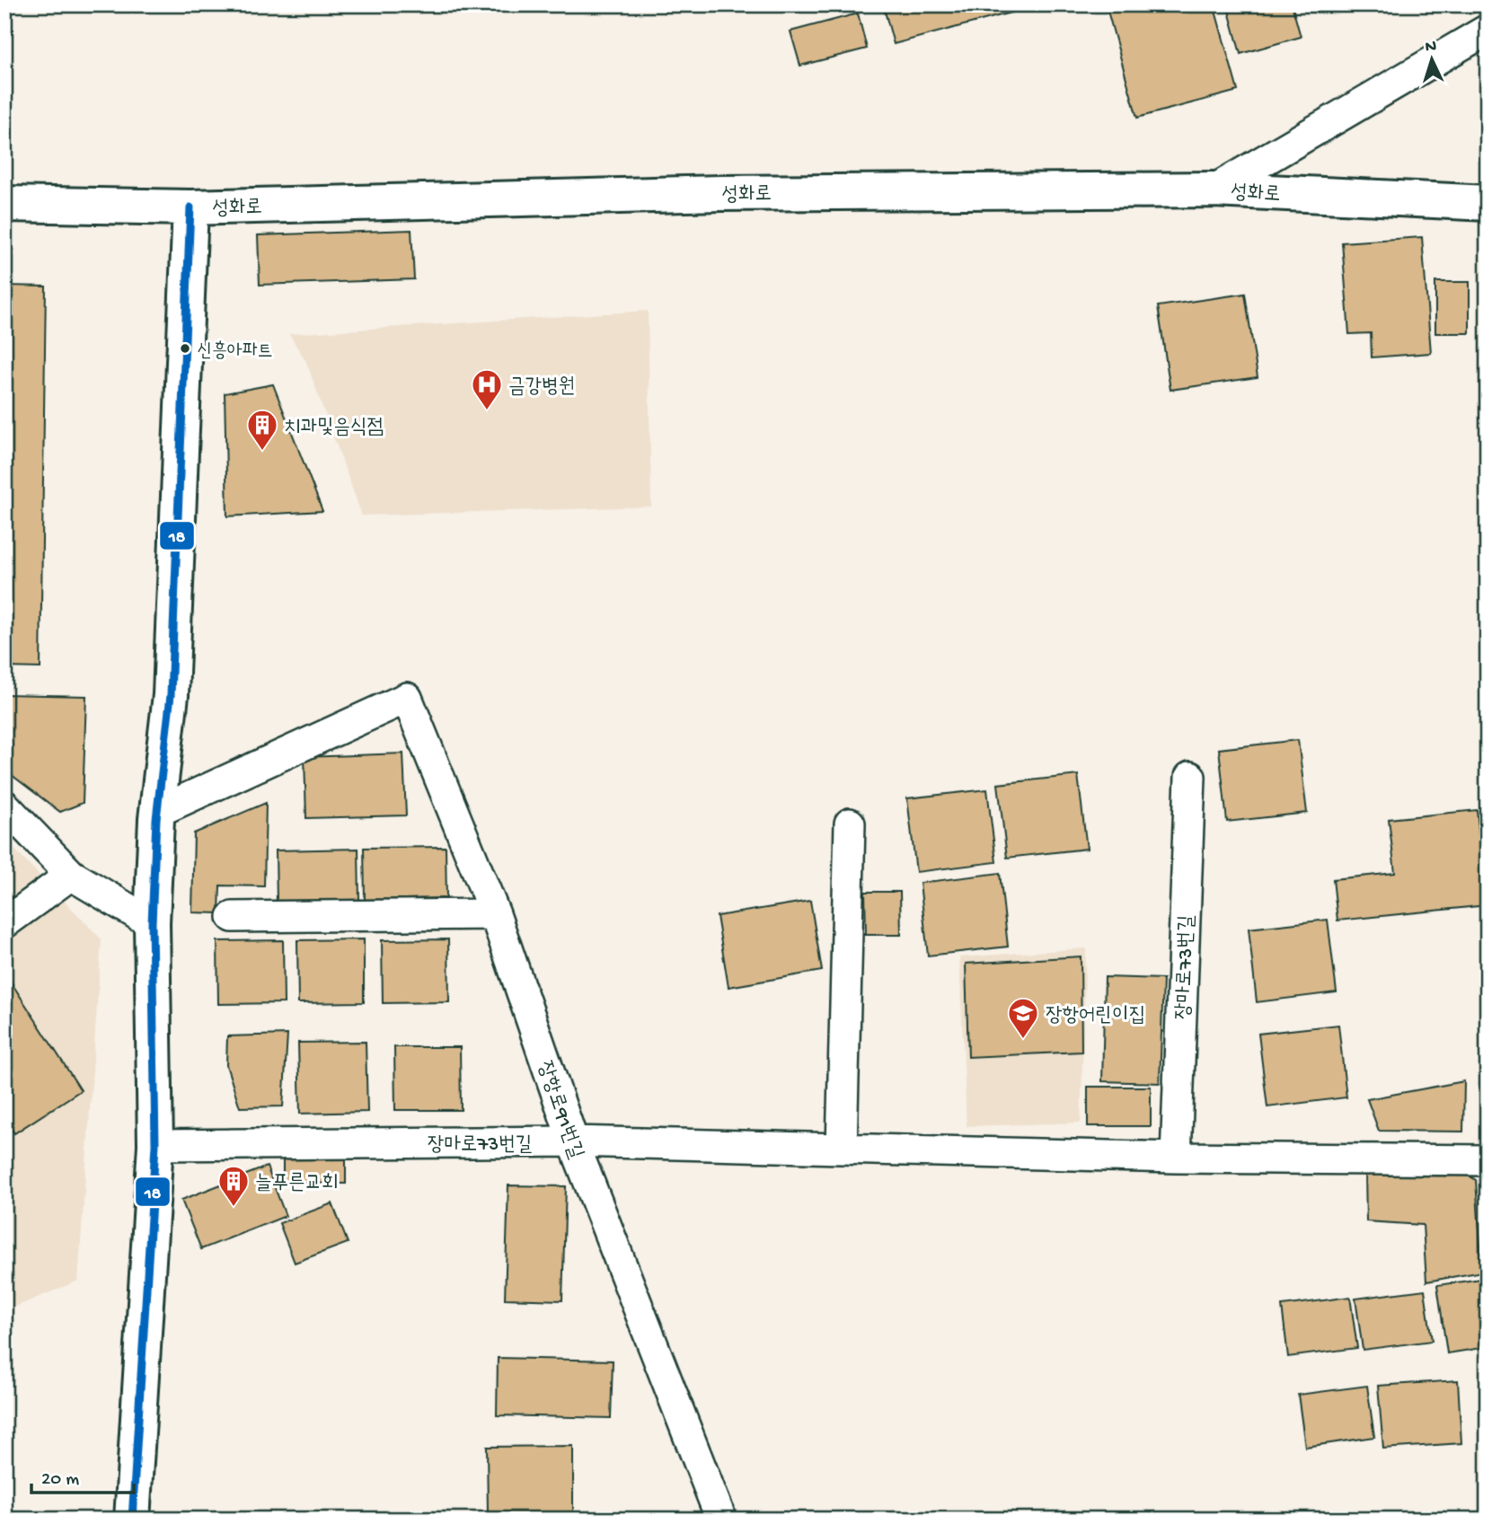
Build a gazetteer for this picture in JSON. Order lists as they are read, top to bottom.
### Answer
{
  "streets": {
    "main road": ["성화로"],
    "street": ["장마로73번길", "장항로91번길"]
  },
  "crossings": [
    ["장마로73번길", "장항로91번길"]
  ],
  "places": {
    "other": ["신흥아파트"],
    "hospital": ["금강병원"],
    "building": ["치과및음식점", "늘푸른교회"],
    "school or university": ["장항어린이집"]
  },
  "lines": ["transit line 18"],
  "scale_bar": "20 m",
  "north": "top"
}
